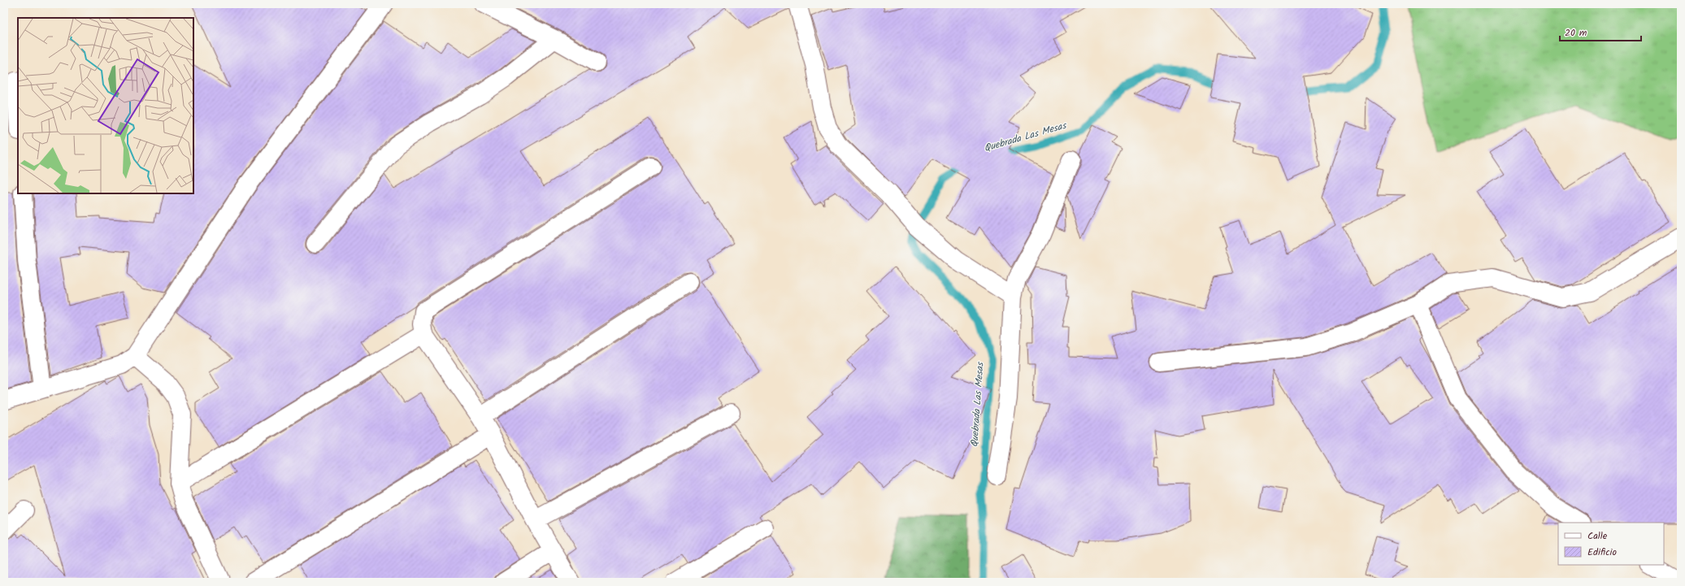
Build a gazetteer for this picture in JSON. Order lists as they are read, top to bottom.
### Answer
{
  "water": ["Quebrada Las Mesas"],
  "legend": ["Calle", "Edificio"],
  "scale_bar": "20 m"
}
